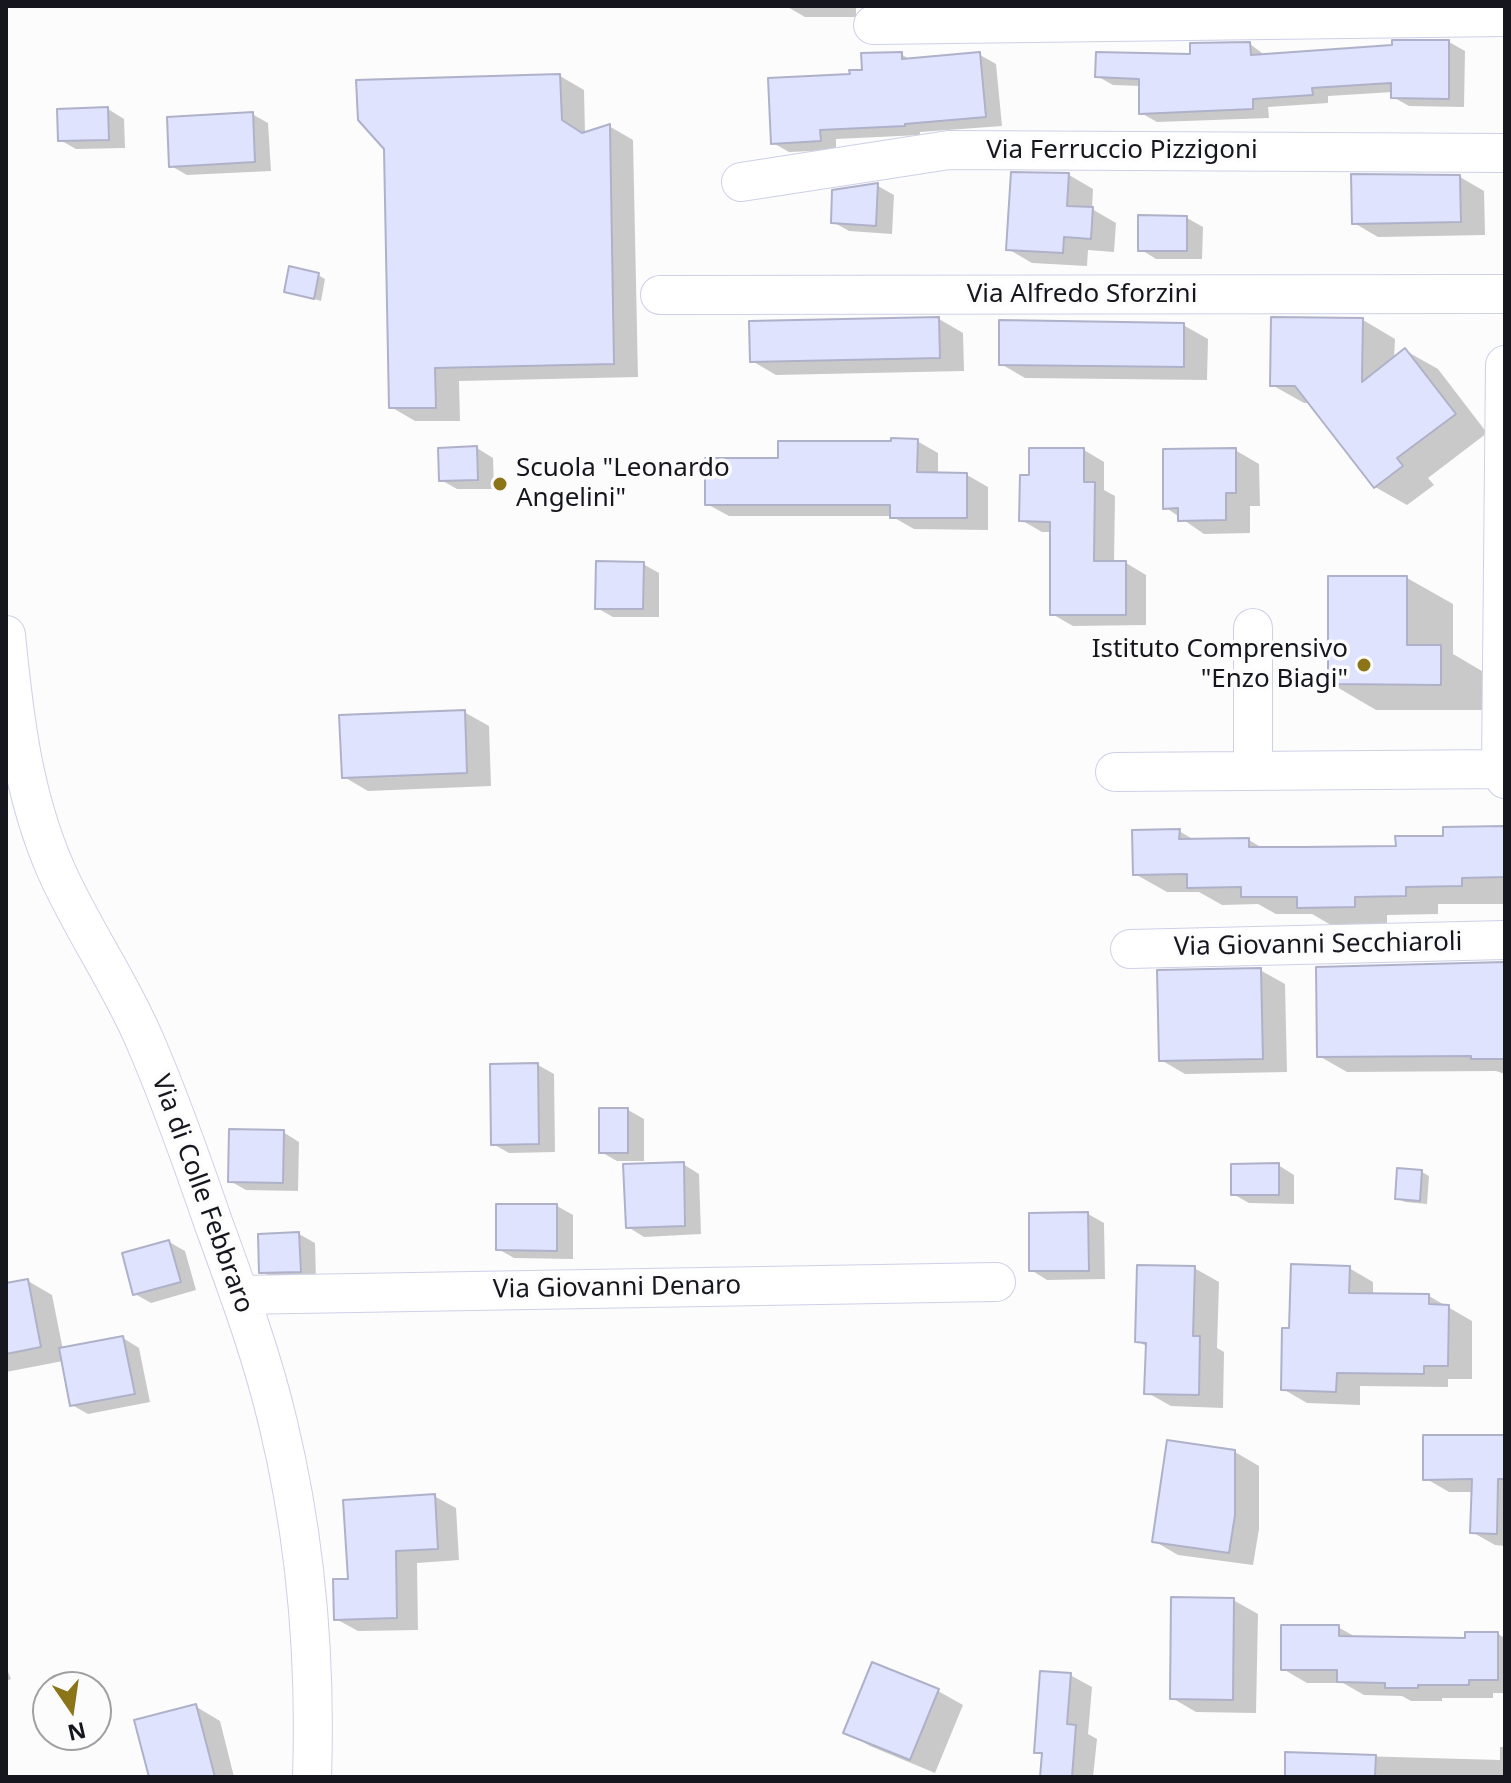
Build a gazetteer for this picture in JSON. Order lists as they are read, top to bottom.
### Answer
{
  "streets": {
    "street": [
      "Via Ferruccio Pizzigoni",
      "Via Alfredo Sforzini",
      "Via Giovanni Secchiaroli",
      "Via di Colle Febbraro",
      "Via Giovanni Denaro"
    ]
  },
  "crossings": [
    ["Via di Colle Febbraro", "Via Giovanni Denaro"]
  ],
  "places": ["Scuola \"Leonardo Angelini\"", "Istituto Comprensivo \"Enzo Biagi\""],
  "north": "bottom"
}
